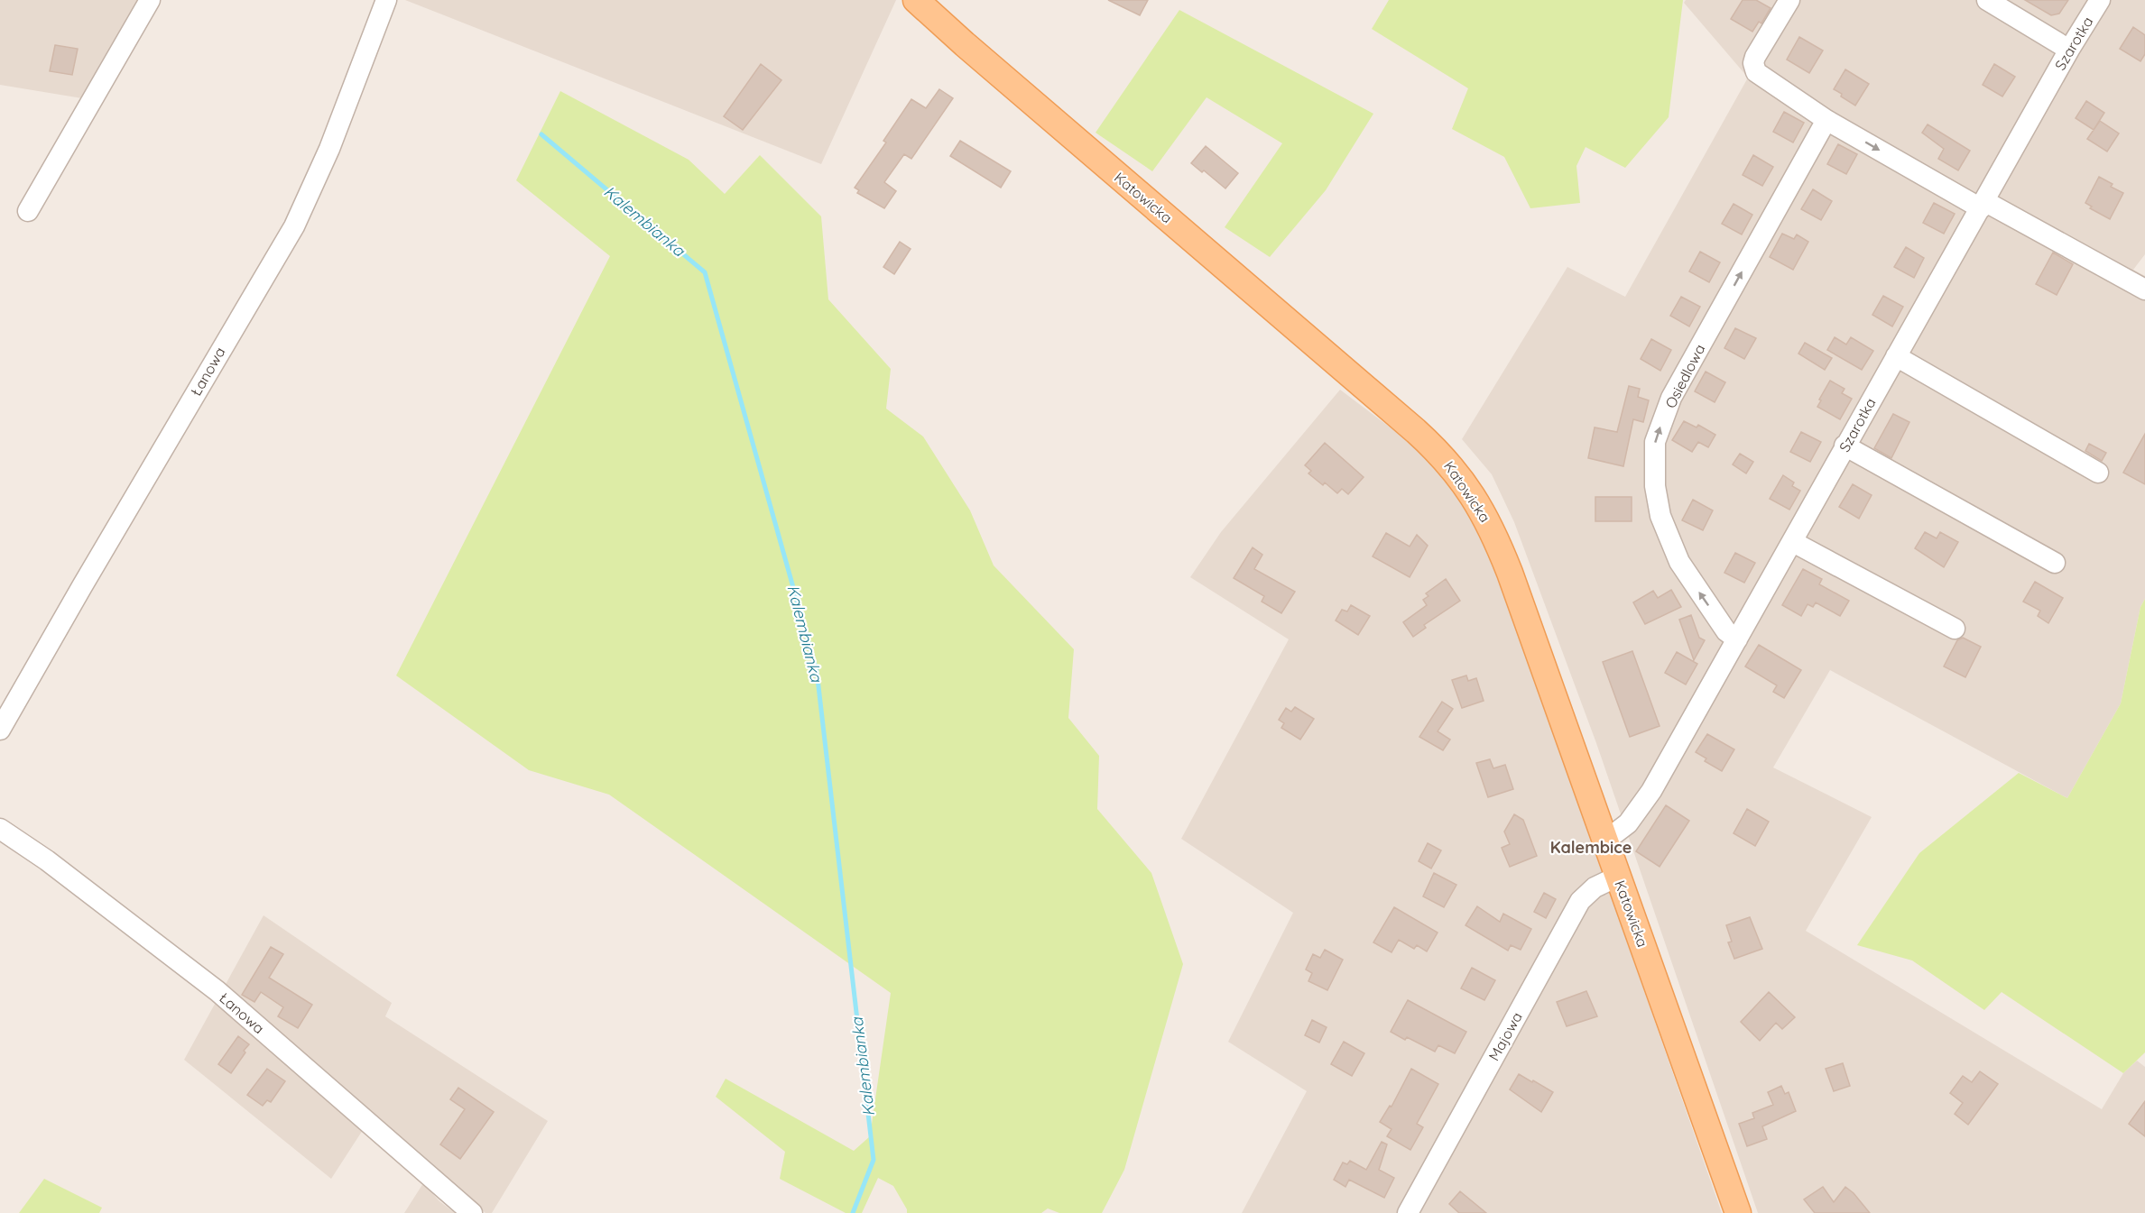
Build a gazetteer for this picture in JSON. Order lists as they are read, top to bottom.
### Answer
{
  "streets": {
    "main road": ["Katowicka"],
    "street": [
      "Szarotka",
      "Łanowa",
      "Osiedlowa",
      "Majowa"
    ]
  },
  "crossings": [
    ["Szarotka", "Katowicka"],
    ["Szarotka", "Osiedlowa"],
    ["Katowicka", "Majowa"]
  ],
  "one_way": ["Osiedlowa"],
  "districts": ["Kalembice"],
  "water": ["Kalembianka"]
}
